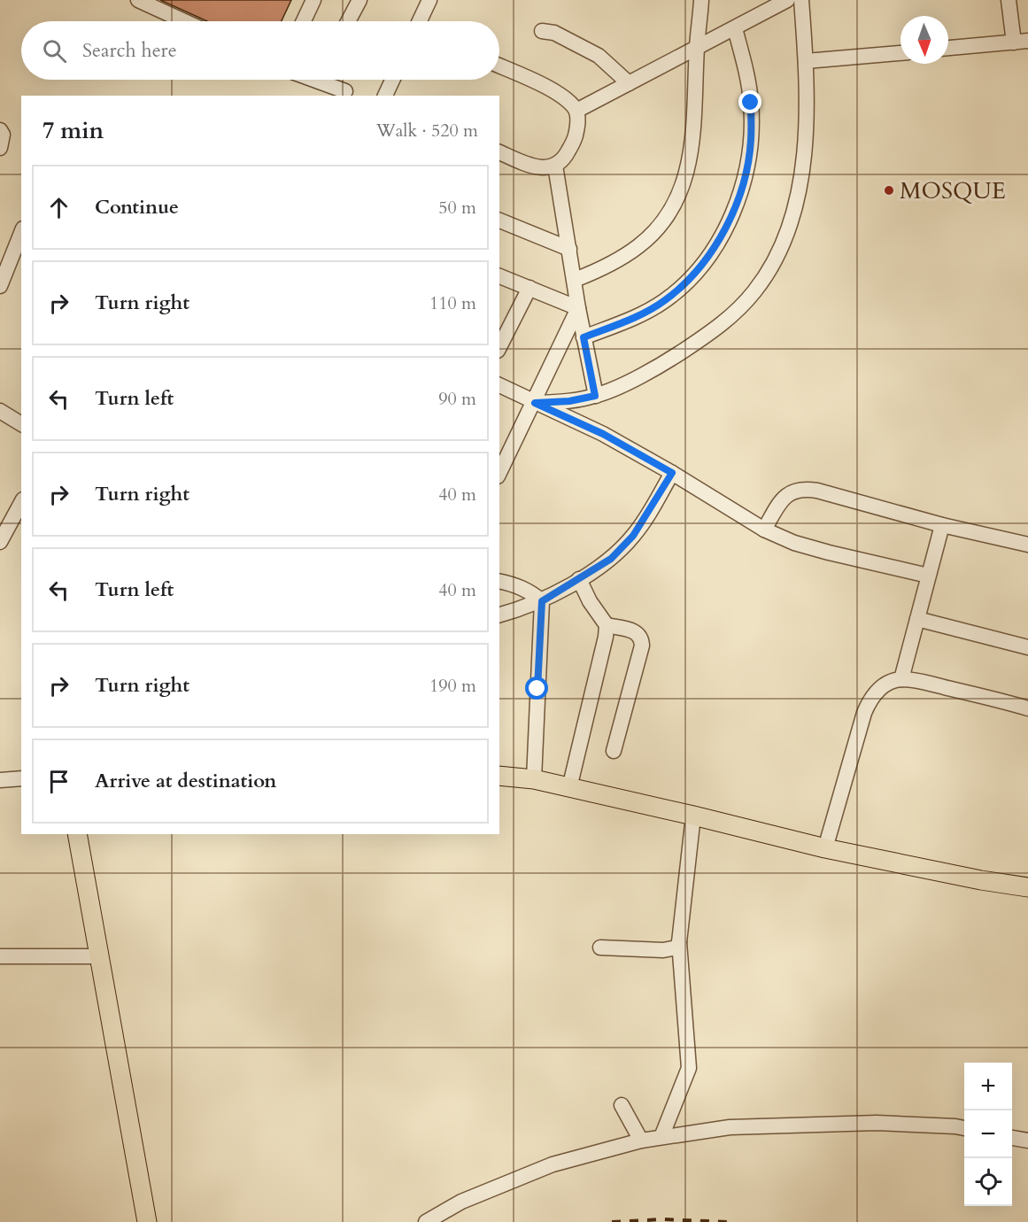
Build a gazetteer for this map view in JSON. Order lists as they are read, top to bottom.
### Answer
{
  "places": ["MOSQUE"],
  "north": "bottom",
  "page": {
    "search": "Search here",
    "heading": ["7 min", "Walk · 520 m"],
    "list": [
      ["Continue", "50 m"],
      ["Turn right", "110 m"],
      ["Turn left", "90 m"],
      ["Turn right", "40 m"],
      ["Turn left", "40 m"],
      ["Turn right", "190 m"],
      "Arrive at destination"
    ],
    "map_buttons": ["+", "−"]
  }
}
